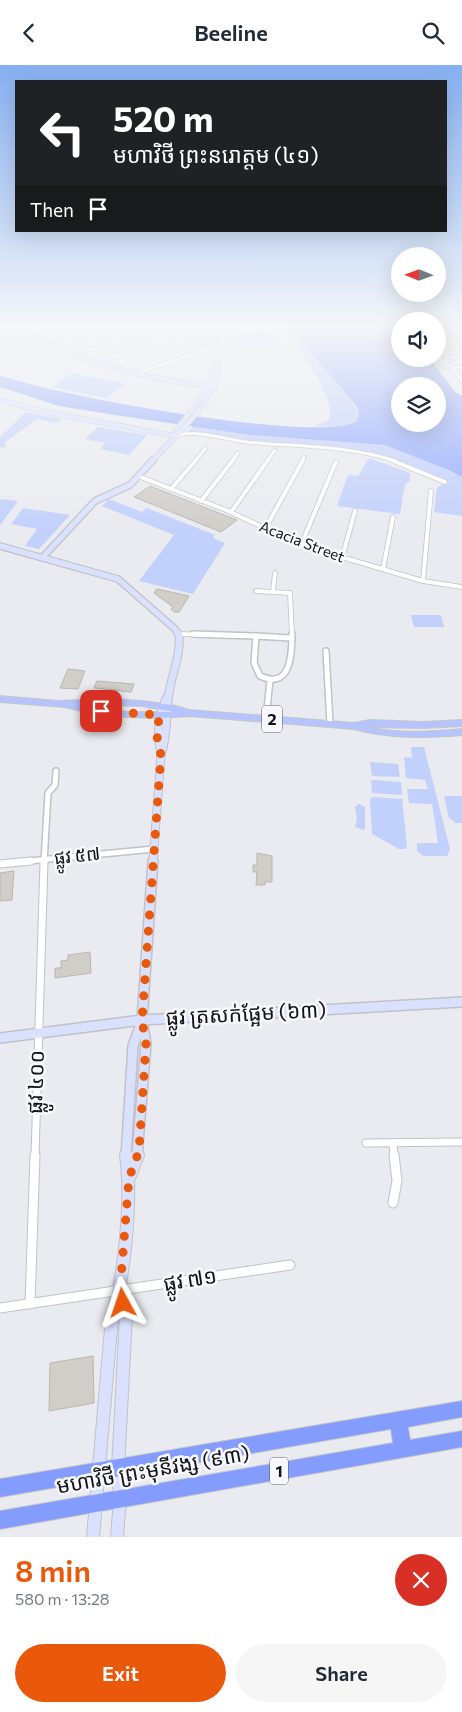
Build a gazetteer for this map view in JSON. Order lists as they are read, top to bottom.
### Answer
{
  "streets": {
    "highway": ["មហាវិថី ព្រះមុនីវង្ស (៩៣)", "1"],
    "main road": ["2", "ផ្លូវ ត្រសក់ផ្អែម (៦៣)"],
    "street": [
      "Acacia Street",
      "ផ្លូវ ៥៧",
      "ផ្លូវ ៤០០",
      "ផ្លូវ ៧១"
    ]
  },
  "crossings": [
    ["ផ្លូវ ៥៧", "ផ្លូវ ៤០០"],
    ["ផ្លូវ ត្រសក់ផ្អែម (៦៣)", "ផ្លូវ ៤០០"],
    ["ផ្លូវ ៤០០", "ផ្លូវ ៧១"]
  ],
  "north": "left",
  "page": {
    "header": "Beeline",
    "turn": ["520 m", "មហាវិថី ព្រះនរោត្តម (៤១)"],
    "then": "Then",
    "heading": ["8 min", "580 m · 13:28"],
    "buttons": ["Exit", "Share"]
  }
}
